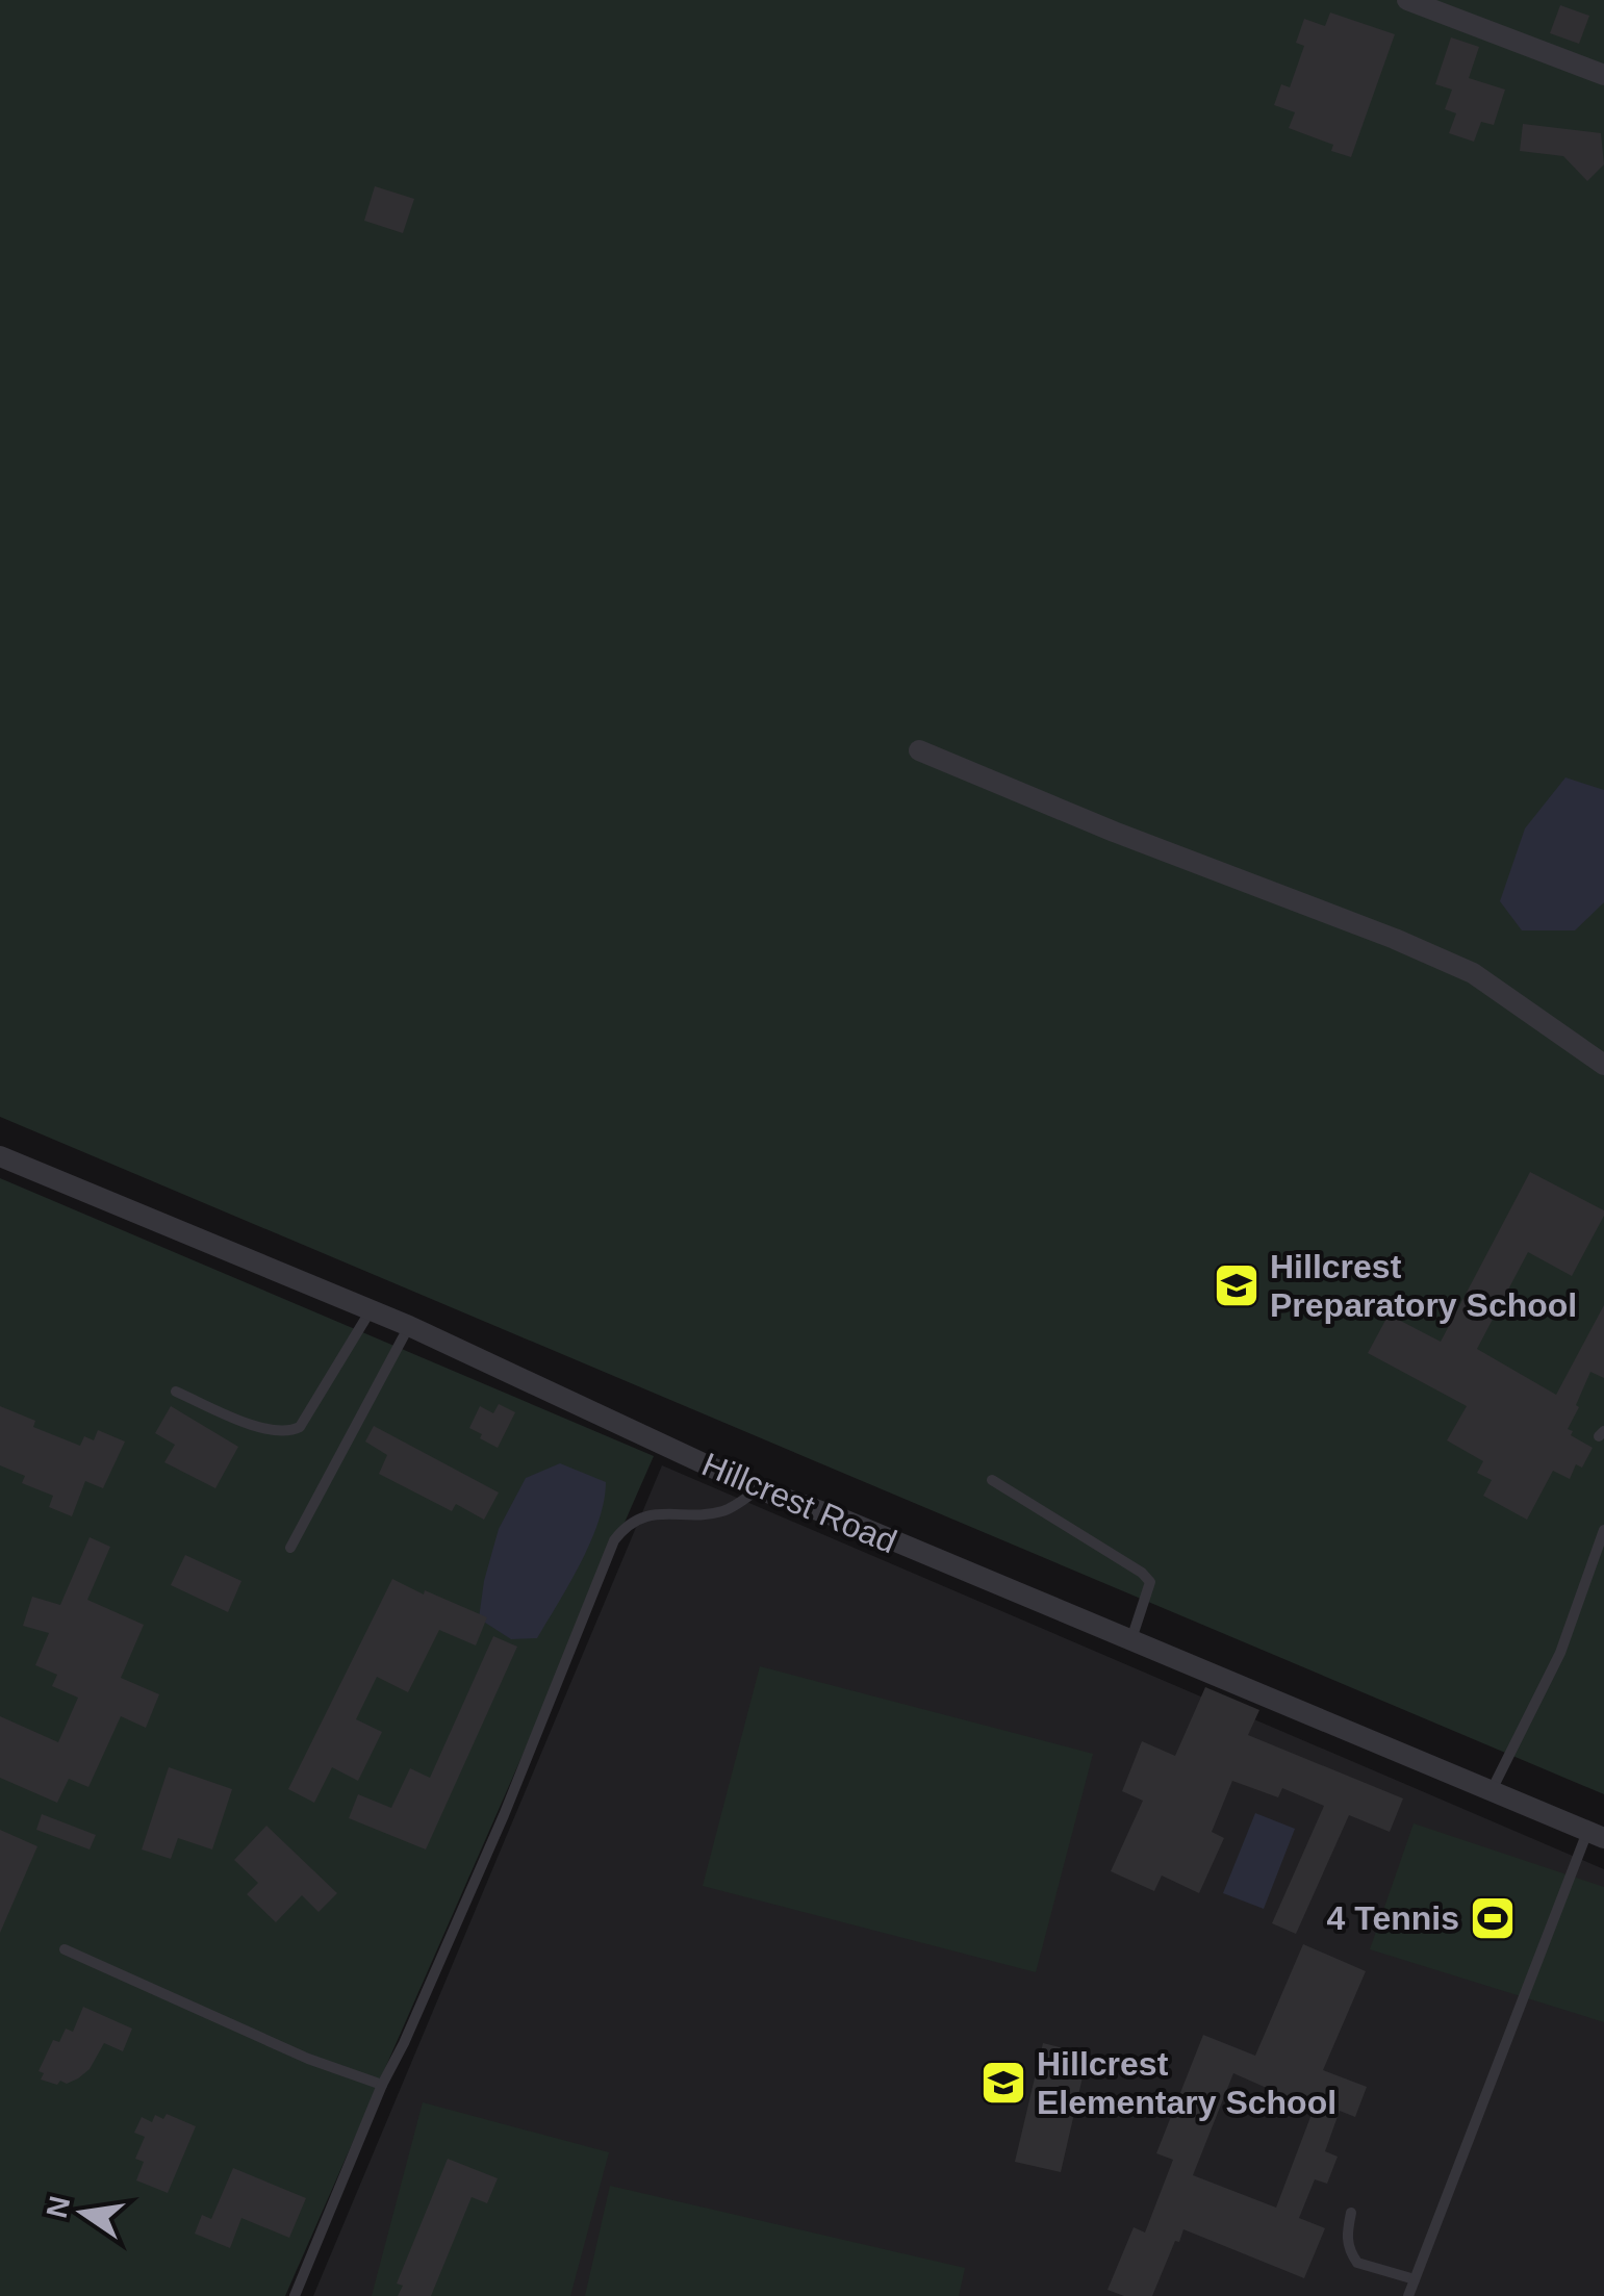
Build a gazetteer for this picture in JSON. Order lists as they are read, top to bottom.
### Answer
{
  "streets": {
    "street": ["Hillcrest Road"]
  },
  "places": {
    "school or university": ["Hillcrest Preparatory School", "Hillcrest Elementary School"],
    "sports": ["4 Tennis"]
  },
  "north": "left"
}
